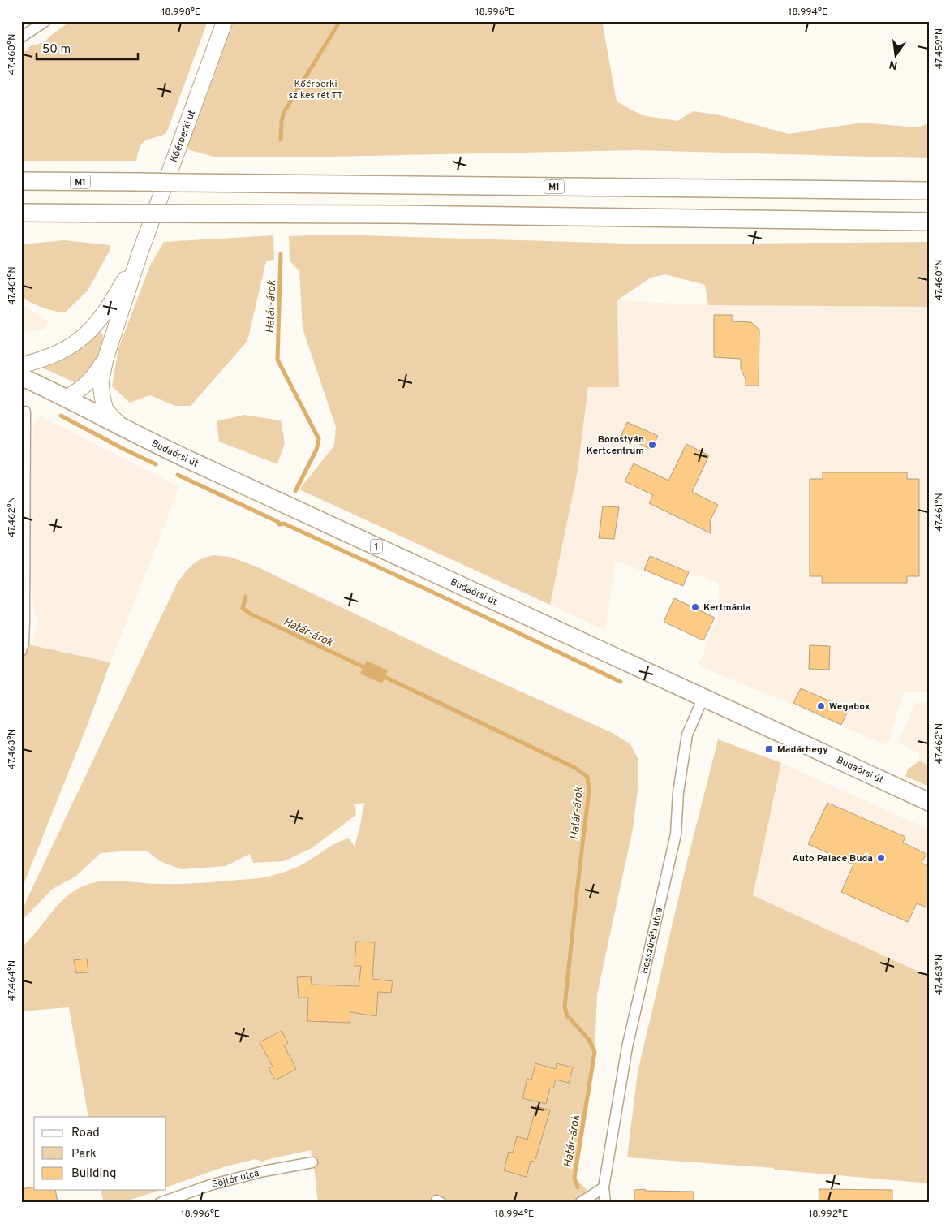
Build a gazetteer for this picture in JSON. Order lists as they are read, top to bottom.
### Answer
{
  "streets": {
    "main road": ["M1", "Budaörsi út", "1"],
    "street": ["Kőérberki út", "Hosszúréti utca", "Söjtör utca"]
  },
  "crossings": [
    ["Kőérberki út", "Budaörsi út"],
    ["Budaörsi út", "Hosszúréti utca"]
  ],
  "water": ["Határ-árok"],
  "parks": ["Kőérberki szikes rét TT"],
  "places": {
    "other": [
      "Borostyán Kertcentrum",
      "Kertmánia",
      "Wegabox",
      "Auto Palace Buda"
    ],
    "transit": ["Madárhegy"]
  },
  "legend": ["Road", "Park", "Building"],
  "scale_bar": "50 m",
  "north": "bottom",
  "coordinates": [
    "18.998°E",
    "18.996°E",
    "18.994°E",
    "47.459°N",
    "47.460°N",
    "47.461°N",
    "47.462°N",
    "47.463°N",
    "47.464°N",
    "18.992°E"
  ]
}
